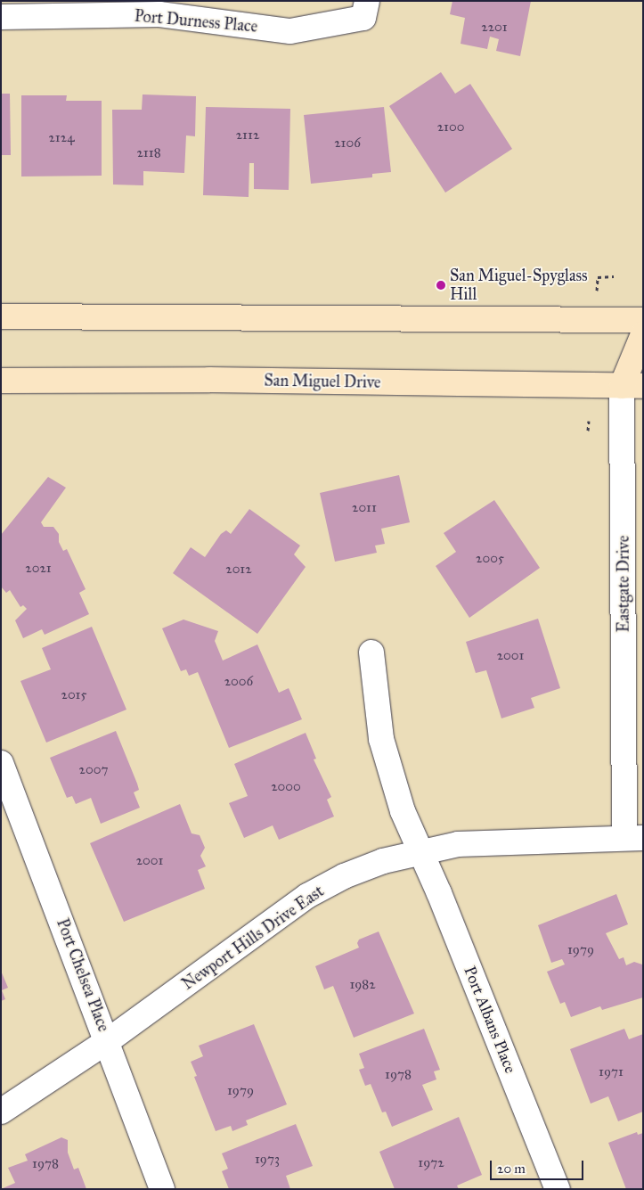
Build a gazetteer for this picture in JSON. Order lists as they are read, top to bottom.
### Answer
{
  "streets": {
    "main road": ["San Miguel Drive", "Eastgate Drive"],
    "street": [
      "Port Durness Place",
      "Newport Hills Drive East",
      "Port Chelsea Place",
      "Port Albans Place"
    ]
  },
  "crossings": [
    ["San Miguel Drive", "Eastgate Drive"],
    ["Eastgate Drive", "Newport Hills Drive East"],
    ["Newport Hills Drive East", "Port Chelsea Place"],
    ["Newport Hills Drive East", "Port Albans Place"]
  ],
  "places": ["San Miguel-Spyglass Hill"],
  "house_numbers": [
    "2201",
    "2100",
    "2112",
    "2124",
    "2106",
    "2118",
    "2011",
    "2005",
    "2021",
    "2012",
    "2001",
    "2006",
    "2015",
    "2007",
    "2000",
    "2001",
    "1979",
    "1982",
    "1971",
    "1978",
    "1979",
    "1973",
    "1972",
    "1978"
  ],
  "scale_bar": "20 m"
}
